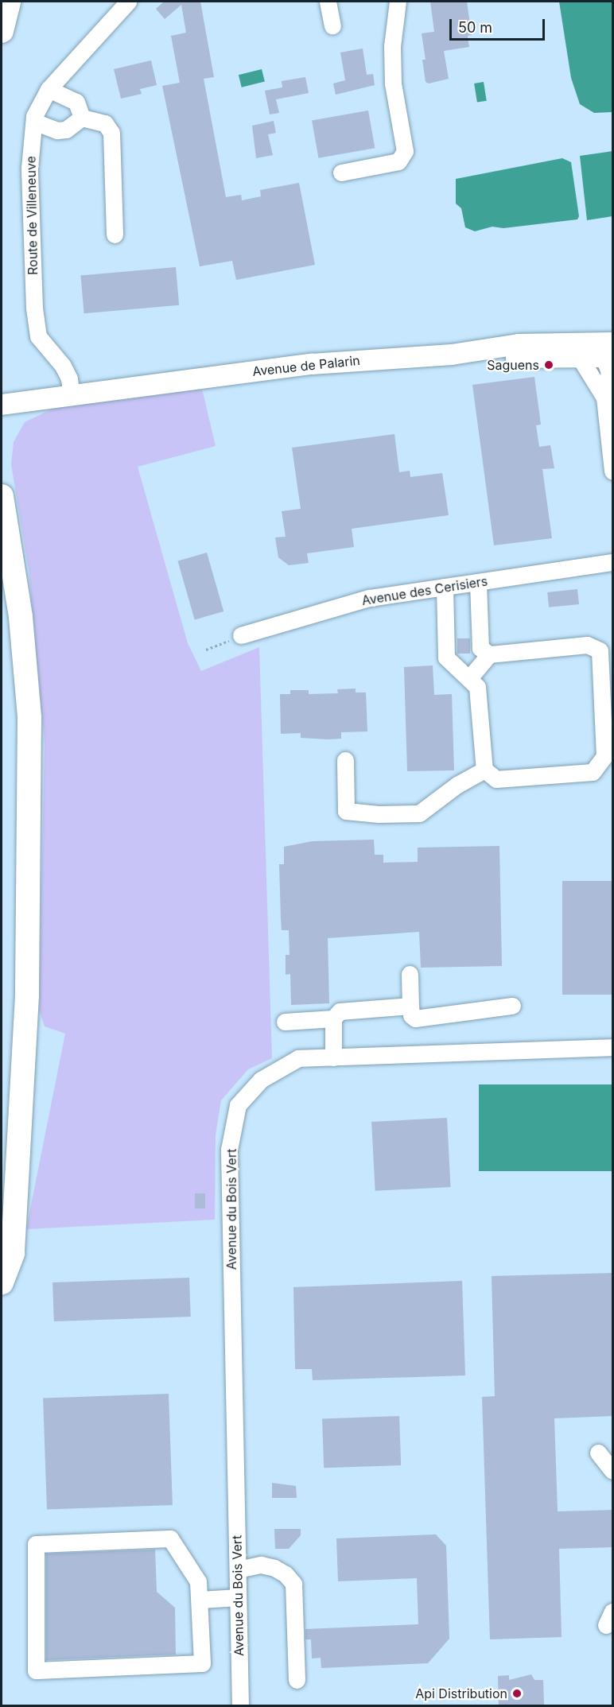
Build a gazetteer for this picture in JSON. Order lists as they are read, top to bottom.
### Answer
{
  "streets": {
    "main road": ["Avenue de Palarin"],
    "street": ["Route de Villeneuve", "Avenue des Cerisiers", "Avenue du Bois Vert"]
  },
  "crossings": [
    ["Route de Villeneuve", "Avenue de Palarin"]
  ],
  "places": ["Saguens", "Api Distribution"],
  "scale_bar": "50 m"
}
